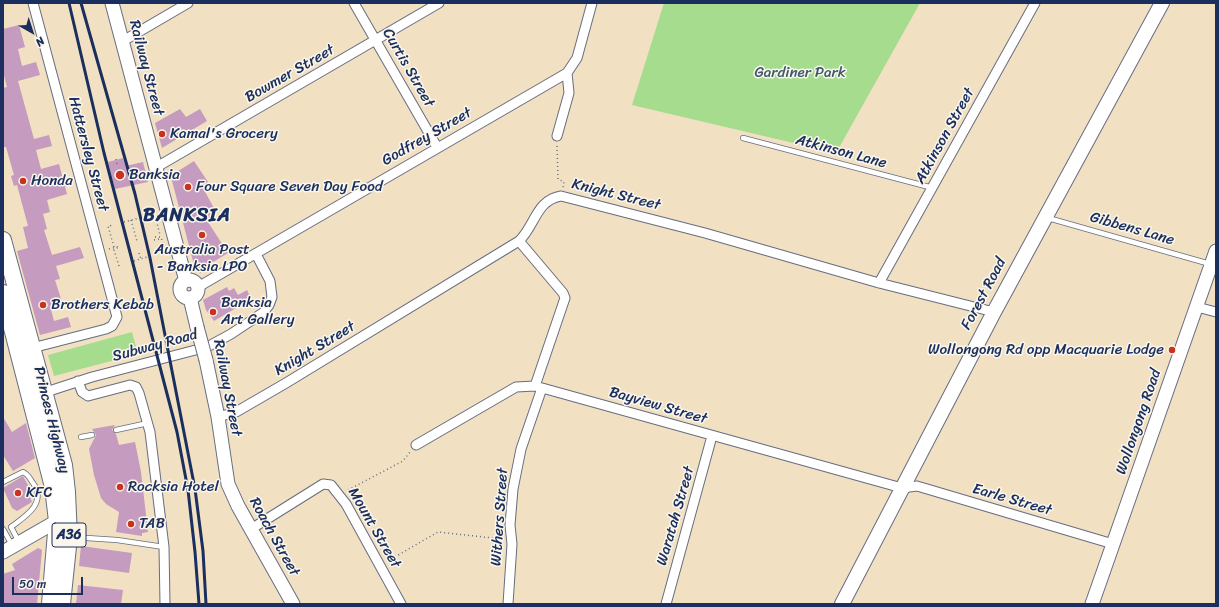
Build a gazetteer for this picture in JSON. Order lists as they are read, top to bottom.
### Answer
{
  "streets": {
    "highway": ["Princes Highway", "A36"],
    "main road": ["Forest Road"],
    "street": [
      "Railway Street",
      "Curtis Street",
      "Bowmer Street",
      "Atkinson Street",
      "Godfrey Street",
      "Hattersley Street",
      "Knight Street",
      "Subway Road",
      "Bayview Street",
      "Wollongong Road",
      "Earle Street",
      "Waratah Street",
      "Withers Street",
      "Mount Street",
      "Roach Street"
    ],
    "lane": ["Atkinson Lane", "Gibbens Lane"]
  },
  "crossings": [
    ["Railway Street", "Bowmer Street"],
    ["Railway Street", "Godfrey Street"],
    ["Railway Street", "Knight Street"],
    ["Railway Street", "Roach Street"],
    ["Curtis Street", "Bowmer Street"],
    ["Curtis Street", "Godfrey Street"],
    ["Atkinson Street", "Atkinson Lane"],
    ["Atkinson Street", "Knight Street"],
    ["Godfrey Street", "Subway Road"],
    ["Hattersley Street", "Princes Highway"],
    ["Knight Street", "Forest Road"],
    ["Knight Street", "Withers Street"],
    ["Gibbens Lane", "Forest Road"],
    ["Gibbens Lane", "Wollongong Road"],
    ["Forest Road", "Bayview Street"],
    ["Forest Road", "Earle Street"],
    ["Subway Road", "Princes Highway"],
    ["Bayview Street", "Earle Street"],
    ["Bayview Street", "Waratah Street"],
    ["Bayview Street", "Withers Street"],
    ["Wollongong Road", "Earle Street"],
    ["Mount Street", "Roach Street"]
  ],
  "districts": ["BANKSIA"],
  "parks": ["Gardiner Park"],
  "places": [
    "Kamal's Grocery",
    "Banksia",
    "Honda",
    "Four Square Seven Day Food",
    "Australia Post - Banksia LPO",
    "Brothers Kebab",
    "Banksia Art Gallery",
    "Wollongong Rd opp Macquarie Lodge",
    "Rocksia Hotel",
    "KFC",
    "TAB"
  ],
  "scale_bar": "50 m",
  "north": "bottom right"
}
